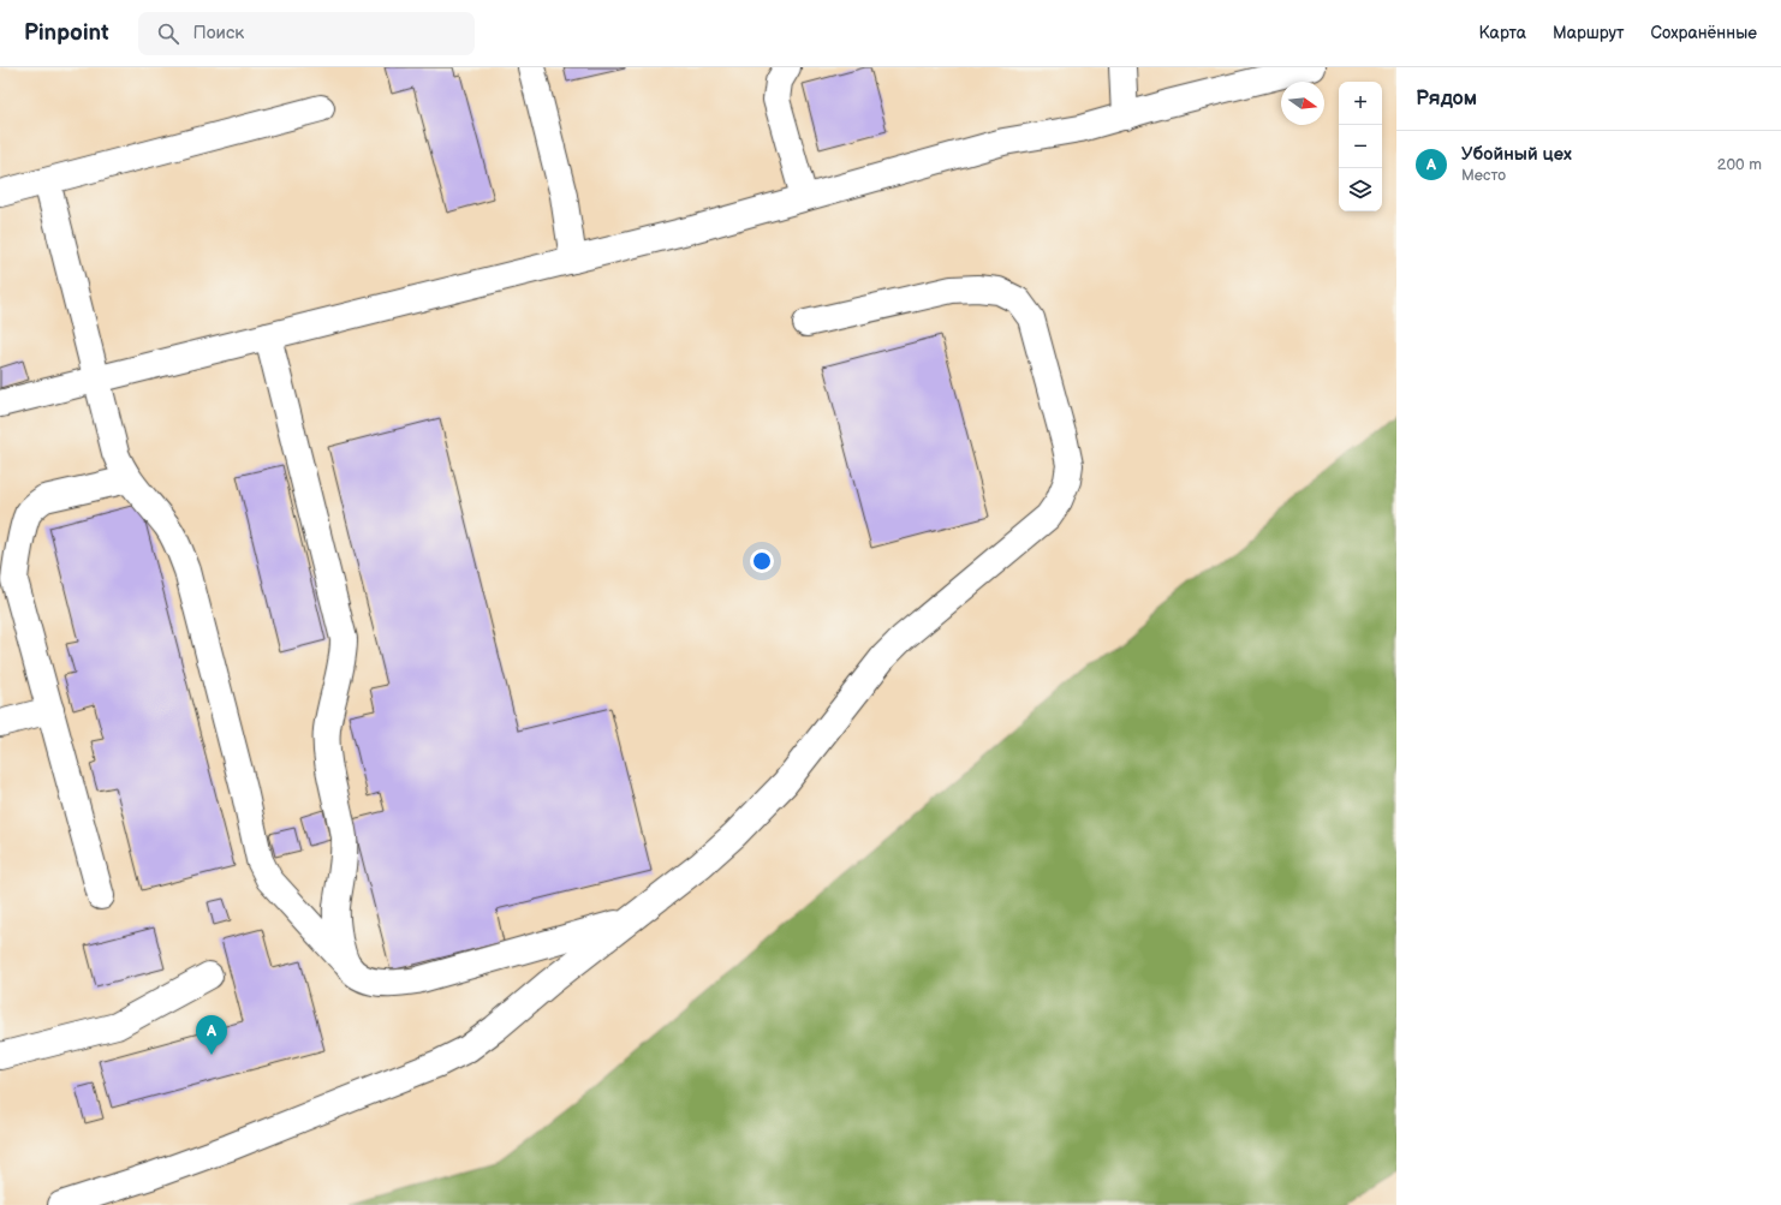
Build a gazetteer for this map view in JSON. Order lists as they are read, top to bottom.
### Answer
{
  "north": "right",
  "page": {
    "header": "Pinpoint",
    "search": "Поиск",
    "nav": ["Карта", "Маршрут", "Сохранённые"],
    "heading": "Рядом",
    "map_buttons": ["+", "−"],
    "list": [
      {
        "mark": "A",
        "name": "Убойный цех",
        "note": "Место",
        "value": "200 m"
      }
    ],
    "pins": "A"
  }
}
